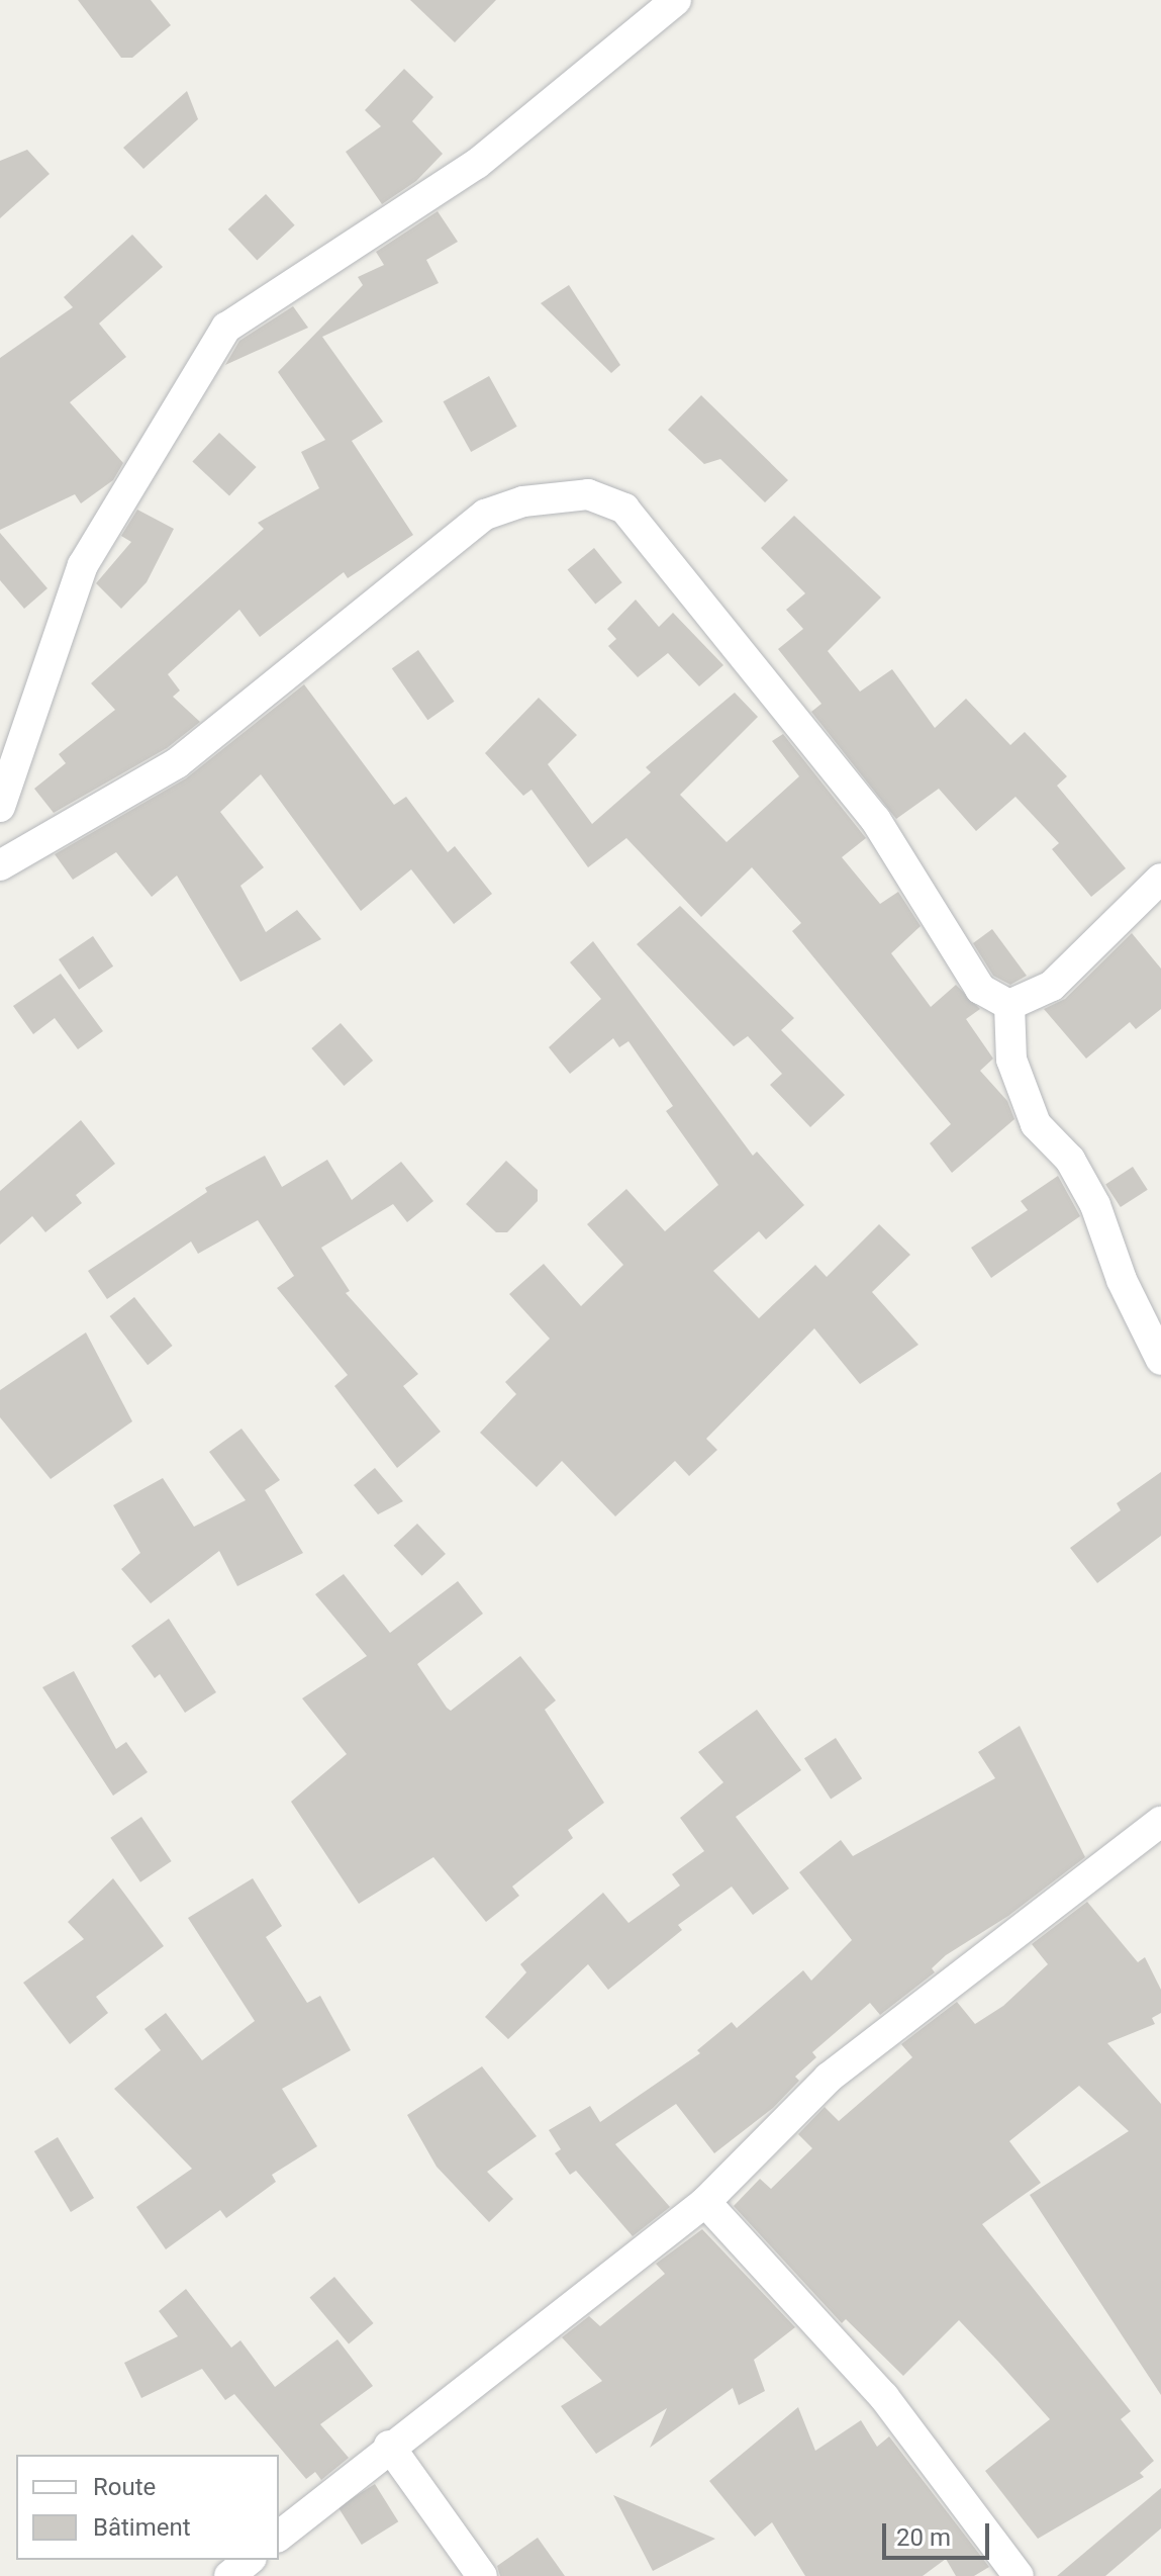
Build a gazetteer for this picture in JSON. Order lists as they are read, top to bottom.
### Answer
{
  "legend": ["Route", "Bâtiment"],
  "scale_bar": "20 m"
}
